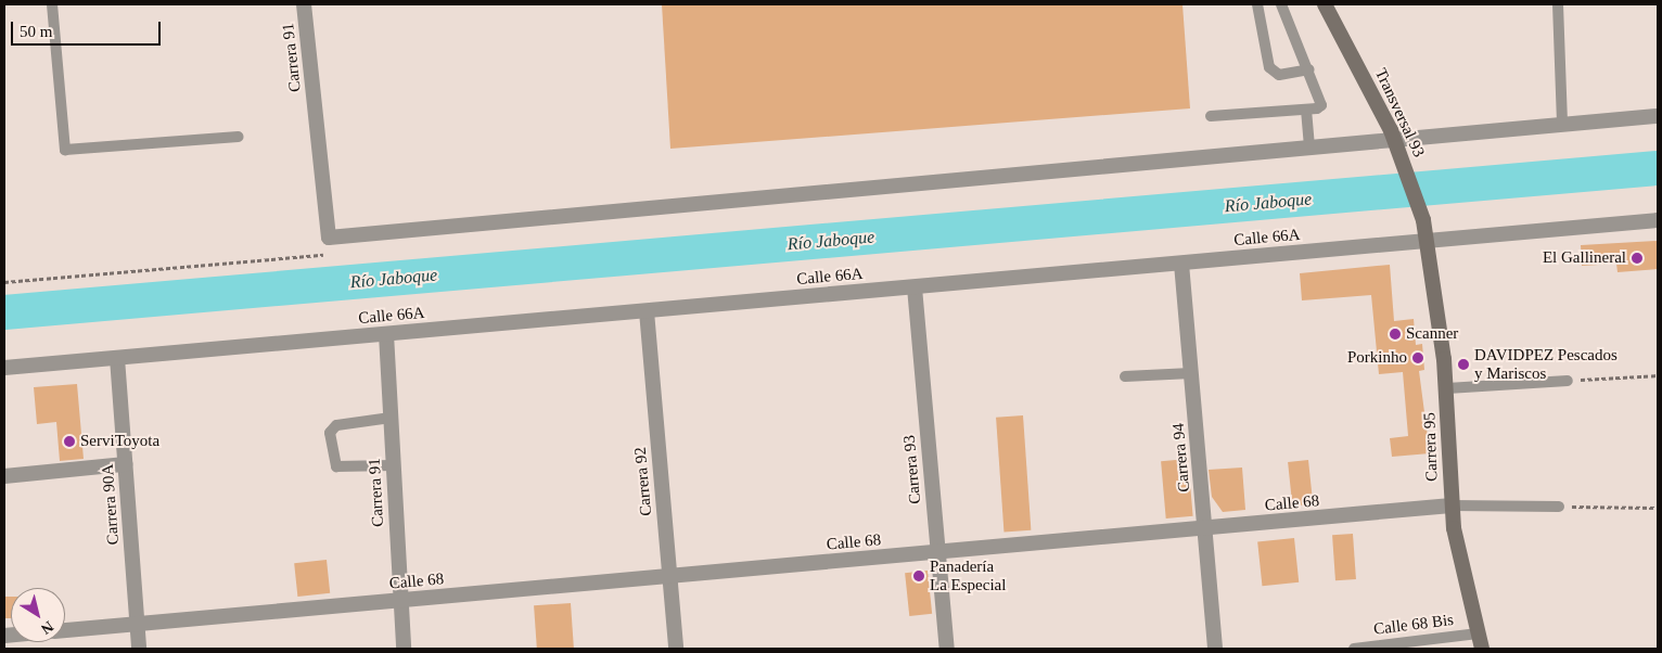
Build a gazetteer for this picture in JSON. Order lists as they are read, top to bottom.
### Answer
{
  "streets": {
    "main road": ["Transversal 93", "Carrera 95"],
    "street": [
      "Carrera 91",
      "Calle 66A",
      "Carrera 94",
      "Carrera 93",
      "Carrera 92",
      "Calle 68",
      "Carrera 90A"
    ],
    "lane": ["Calle 68 Bis"]
  },
  "crossings": [
    ["Carrera 91", "Calle 66A"],
    ["Carrera 91", "Calle 68"],
    ["Transversal 93", "Calle 66A"],
    ["Transversal 93", "Carrera 95"],
    ["Calle 66A", "Carrera 95"],
    ["Calle 66A", "Carrera 94"],
    ["Calle 66A", "Carrera 93"],
    ["Calle 66A", "Carrera 92"],
    ["Calle 66A", "Carrera 90A"],
    ["Carrera 95", "Calle 68"],
    ["Carrera 95", "Calle 68 Bis"],
    ["Carrera 94", "Calle 68"],
    ["Carrera 93", "Calle 68"],
    ["Carrera 92", "Calle 68"],
    ["Calle 68", "Carrera 90A"]
  ],
  "water": ["Río Jaboque"],
  "places": [
    "El Gallineral",
    "Scanner",
    "Porkinho",
    "DAVIDPEZ Pescados y Mariscos",
    "ServiToyota",
    "Panadería La Especial"
  ],
  "scale_bar": "50 m",
  "north": "bottom right"
}
